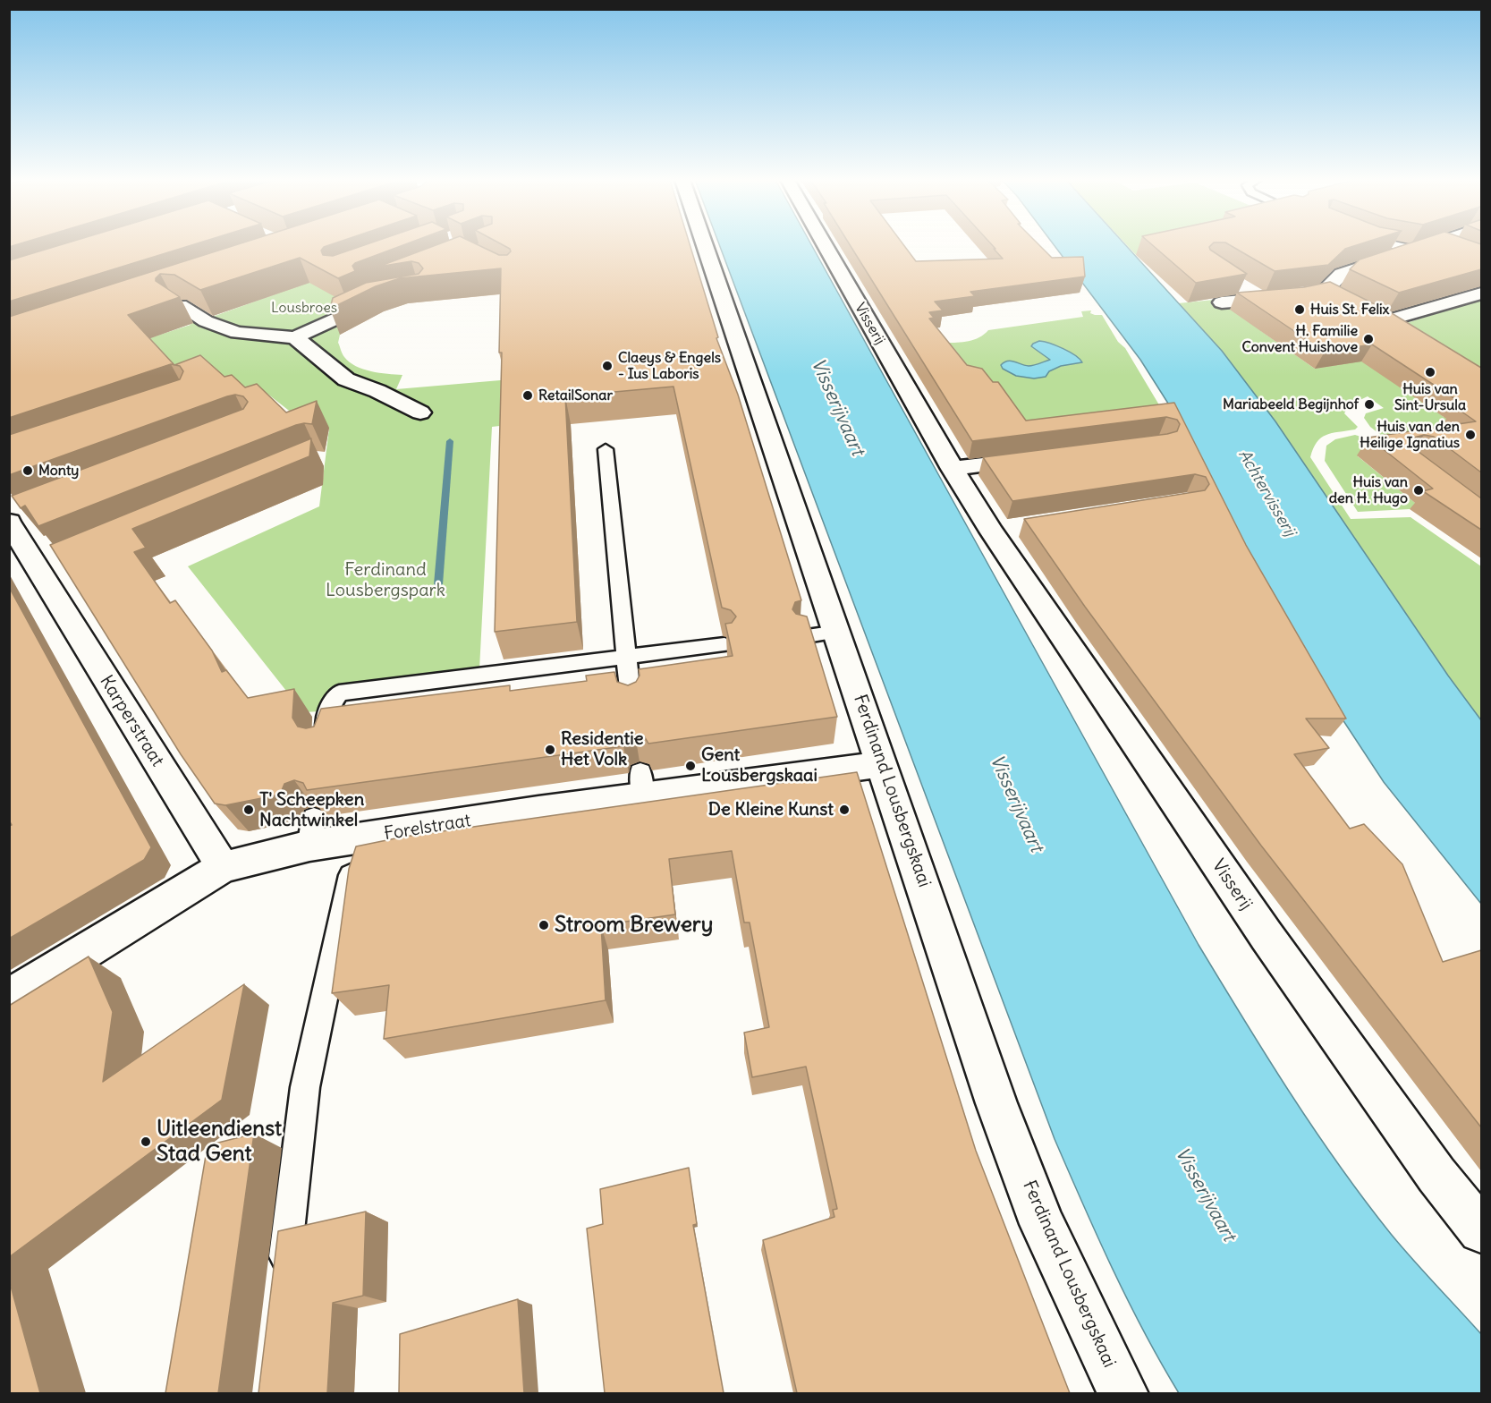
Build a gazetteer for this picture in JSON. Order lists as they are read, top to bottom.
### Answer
{
  "streets": {
    "street": [
      "Visserij",
      "Karperstraat",
      "Ferdinand Lousbergskaai",
      "Forelstraat"
    ]
  },
  "crossings": [
    ["Karperstraat", "Forelstraat"],
    ["Ferdinand Lousbergskaai", "Forelstraat"]
  ],
  "water": ["Visserijvaart", "Achtervisserij"],
  "parks": ["Lousbroes", "Ferdinand Lousbergspark"],
  "places": [
    "Huis St. Felix",
    "H. Familie Convent Huishove",
    "Claeys & Engels - Ius Laboris",
    "Huis van Sint-Ursula",
    "RetailSonar",
    "Mariabeeld Begijnhof",
    "Huis van den Heilige Ignatius",
    "Monty",
    "Huis van den H. Hugo",
    "Residentie Het Volk",
    "Gent Lousbergskaai",
    "T' Scheepken Nachtwinkel",
    "De Kleine Kunst",
    "Stroom Brewery",
    "Uitleendienst Stad Gent"
  ]
}
